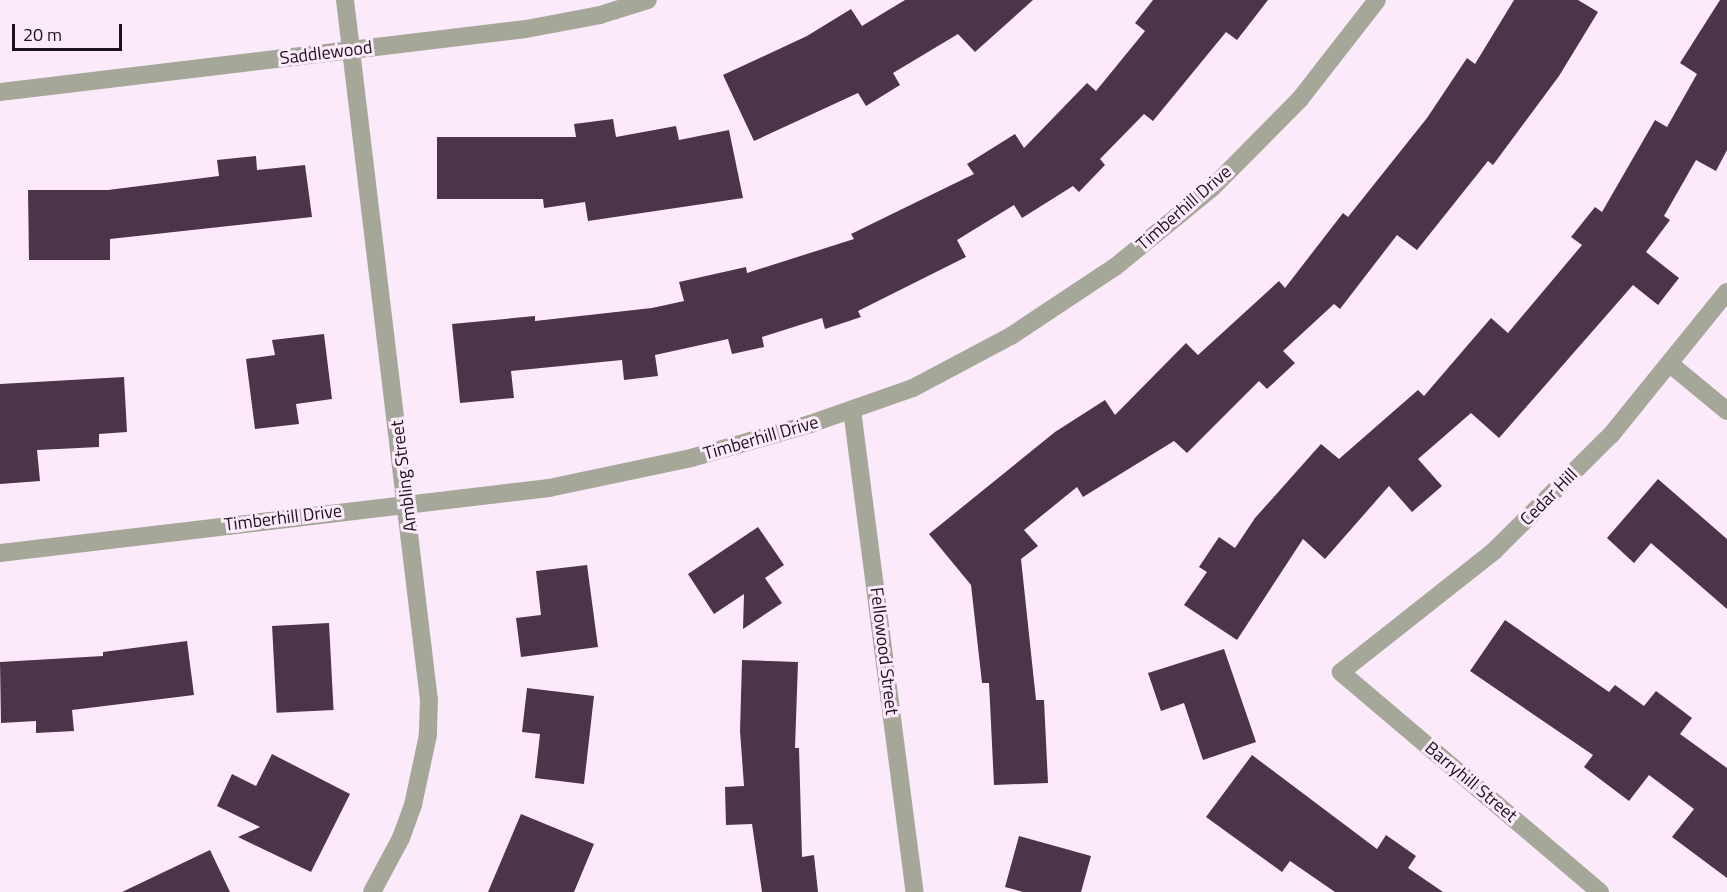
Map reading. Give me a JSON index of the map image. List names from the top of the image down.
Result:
{
  "streets": {
    "street": [
      "Saddlewood",
      "Timberhill Drive",
      "Ambling Street",
      "Cedar Hill",
      "Fellowood Street",
      "Barryhill Street"
    ]
  },
  "crossings": [
    ["Saddlewood", "Ambling Street"],
    ["Timberhill Drive", "Ambling Street"],
    ["Timberhill Drive", "Fellowood Street"],
    ["Cedar Hill", "Barryhill Street"]
  ],
  "scale_bar": "20 m"
}
